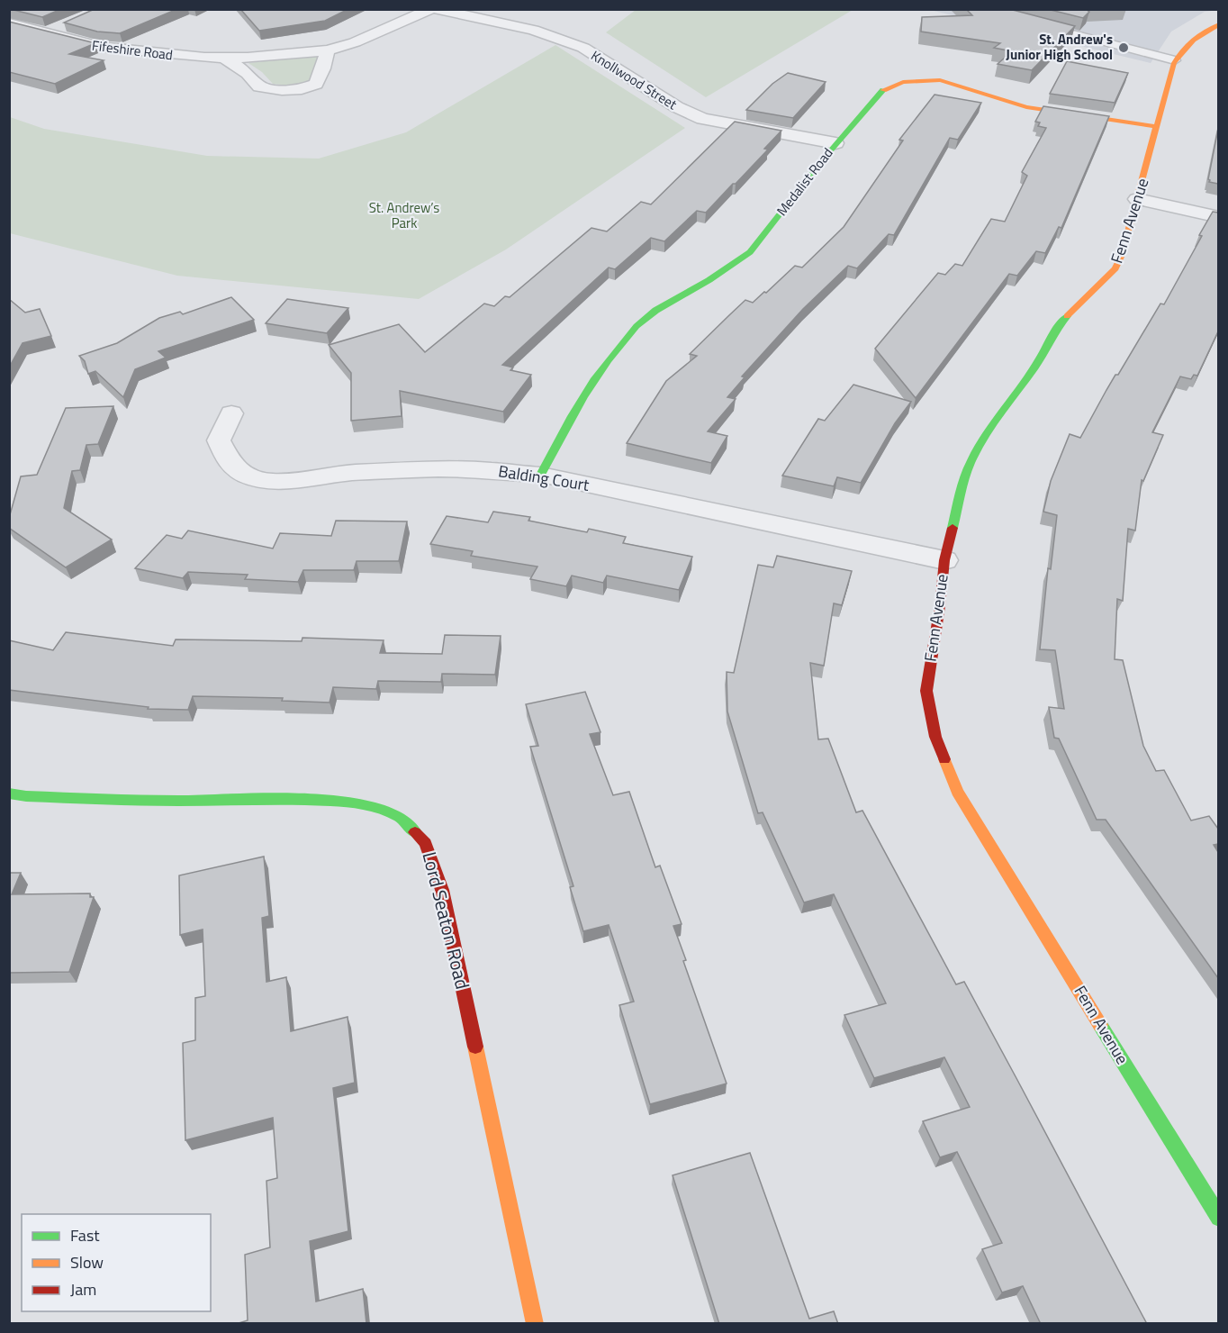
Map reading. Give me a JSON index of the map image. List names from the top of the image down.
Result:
{
  "streets": {
    "street": [
      "Fifeshire Road",
      "Knollwood Street",
      "Medalist Road",
      "Fenn Avenue",
      "Balding Court",
      "Lord Seaton Road"
    ]
  },
  "crossings": [
    ["Fifeshire Road", "Knollwood Street"],
    ["Knollwood Street", "Medalist Road"],
    ["Medalist Road", "Fenn Avenue"],
    ["Medalist Road", "Balding Court"],
    ["Fenn Avenue", "Balding Court"]
  ],
  "parks": ["St. Andrew’s Park"],
  "places": ["St. Andrew's Junior High School"],
  "legend": ["Fast", "Slow", "Jam"]
}
